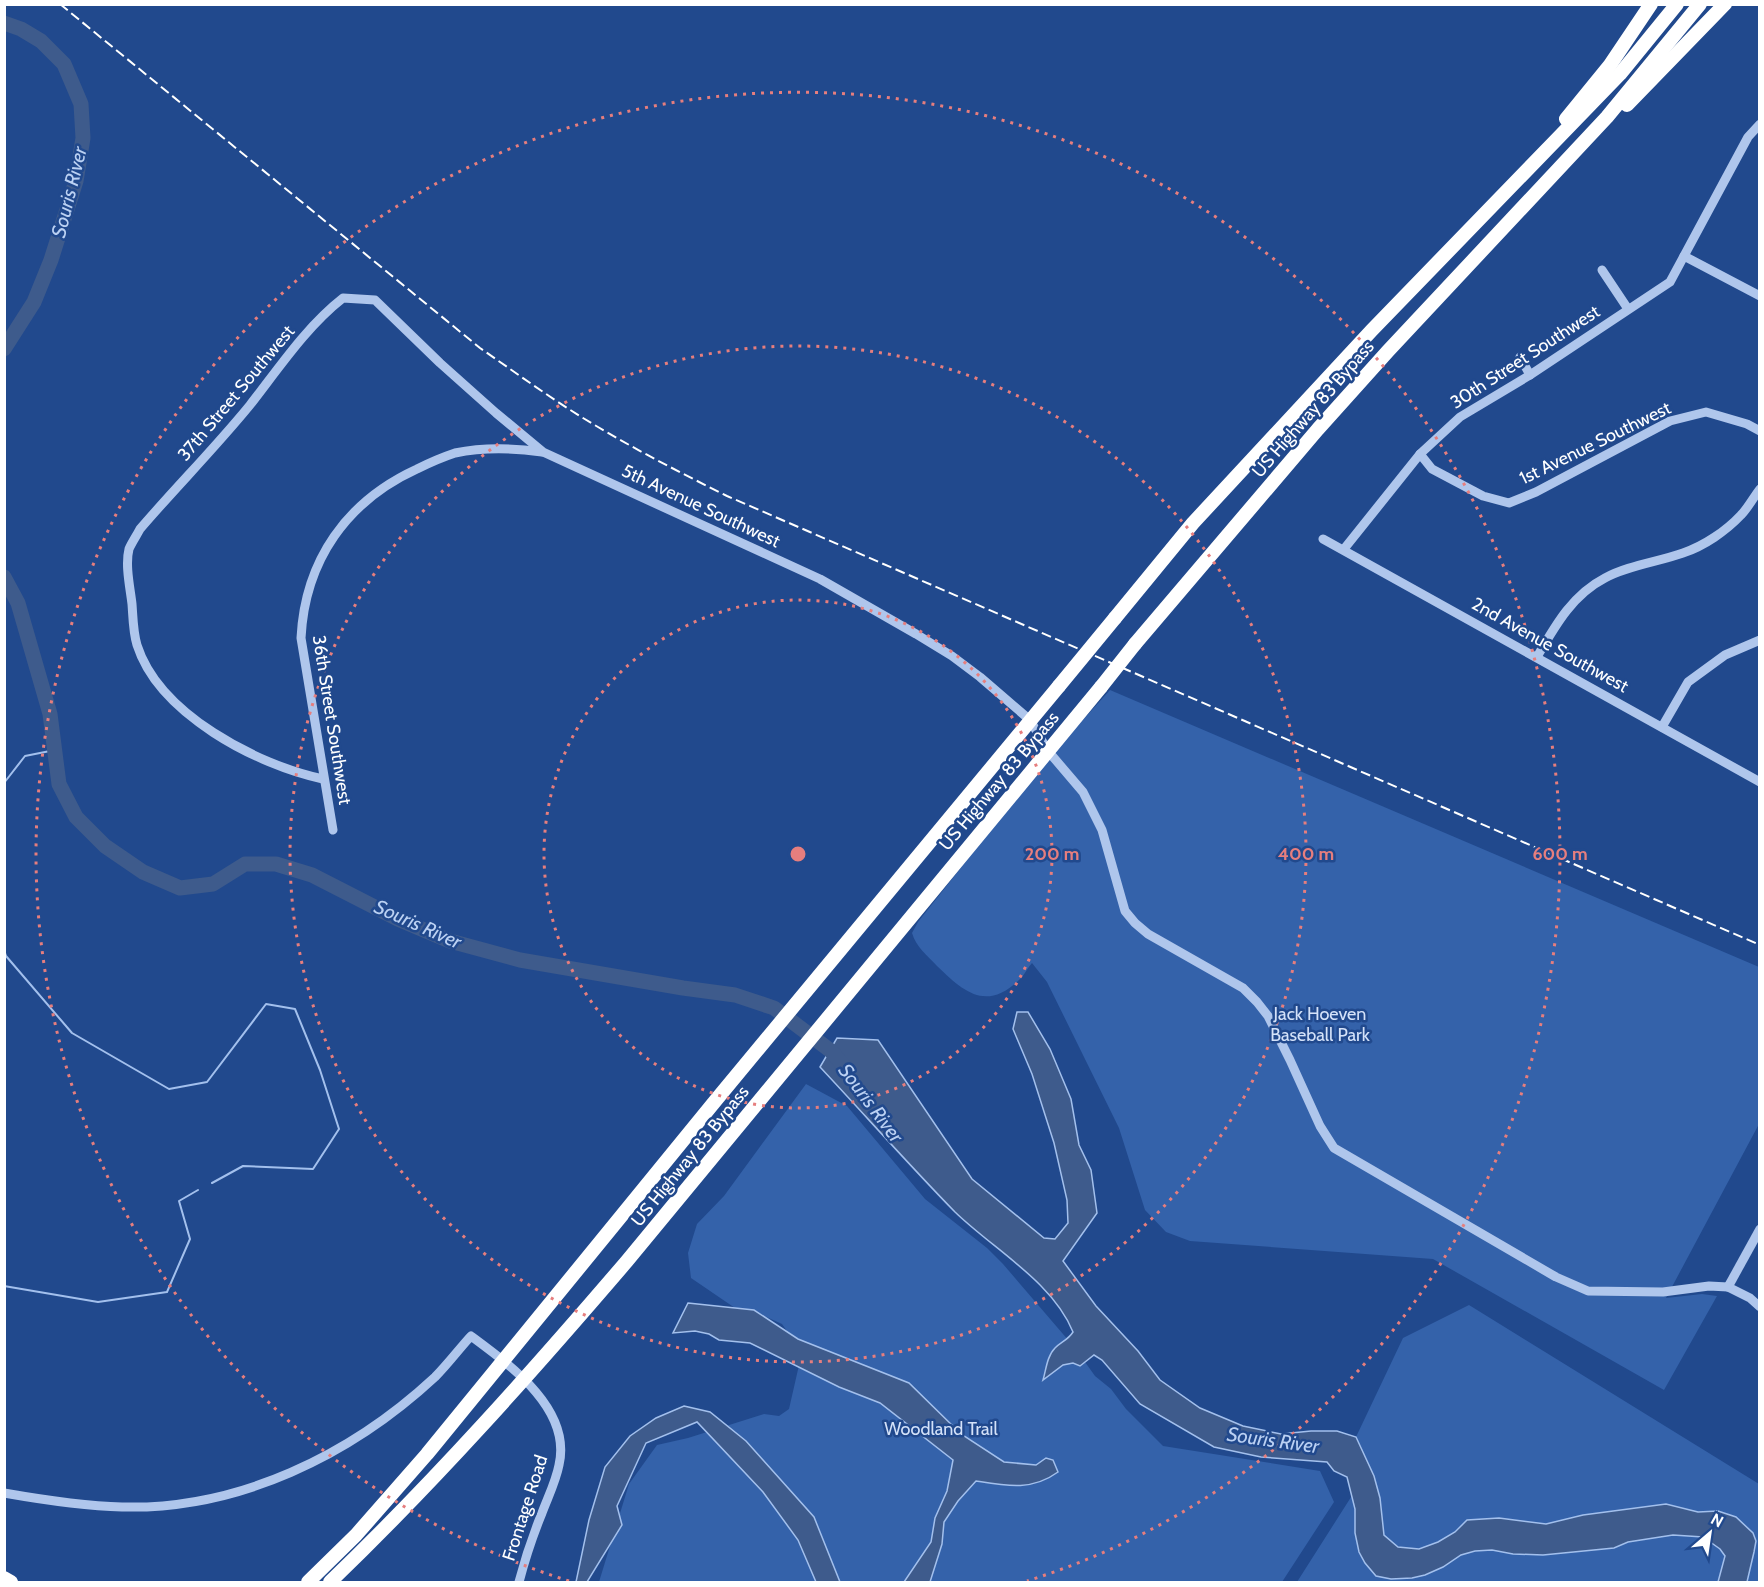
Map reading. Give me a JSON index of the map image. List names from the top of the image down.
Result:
{
  "streets": {
    "highway": ["US Highway 83 Bypass"],
    "street": [
      "30th Street Southwest",
      "37th Street Southwest",
      "1st Avenue Southwest",
      "5th Avenue Southwest",
      "2nd Avenue Southwest",
      "36th Street Southwest",
      "Frontage Road"
    ]
  },
  "crossings": [
    ["30th Street Southwest", "1st Avenue Southwest"],
    ["30th Street Southwest", "2nd Avenue Southwest"],
    ["37th Street Southwest", "5th Avenue Southwest"],
    ["37th Street Southwest", "36th Street Southwest"],
    ["US Highway 83 Bypass", "5th Avenue Southwest"],
    ["US Highway 83 Bypass", "Frontage Road"],
    ["5th Avenue Southwest", "36th Street Southwest"]
  ],
  "water": ["Souris River"],
  "parks": ["Jack Hoeven Baseball Park", "Woodland Trail"],
  "north": "top right",
  "rings": ["200 m", "400 m", "600 m"]
}
